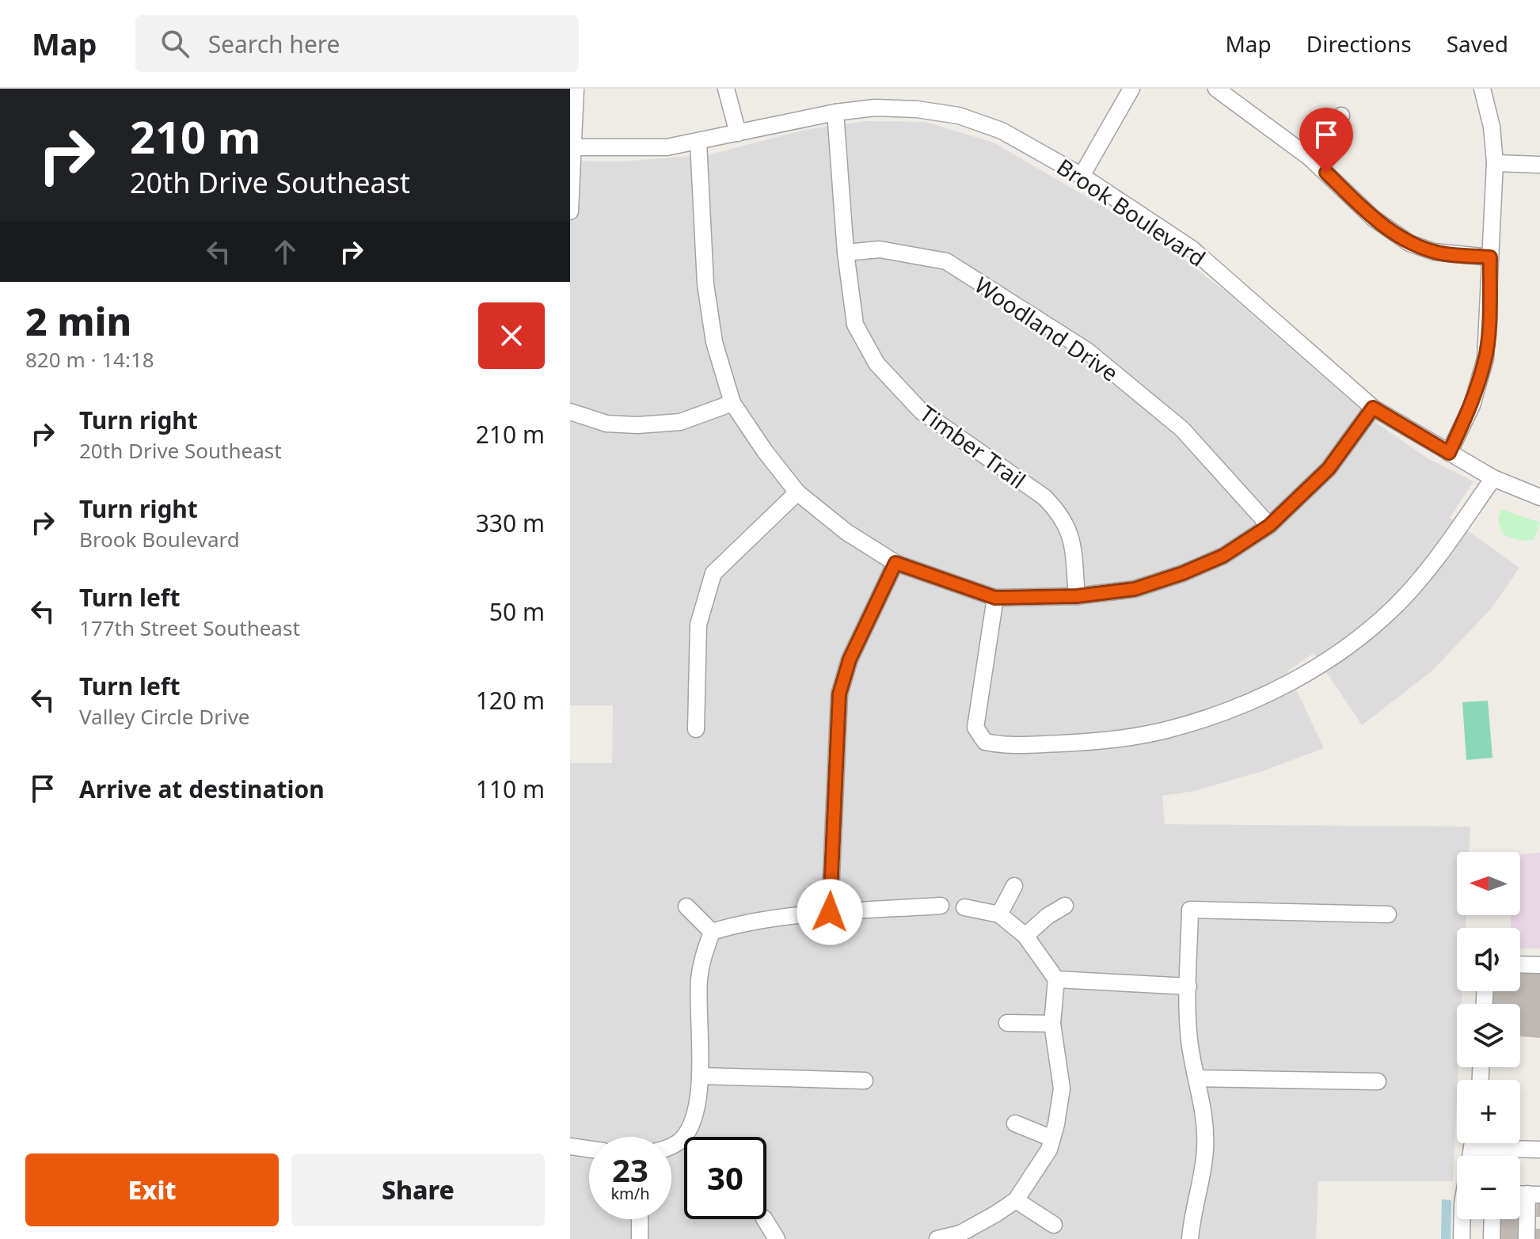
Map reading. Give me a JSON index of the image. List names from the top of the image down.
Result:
{
  "streets": {
    "street": ["Brook Boulevard", "Woodland Drive", "Timber Trail"]
  },
  "crossings": [
    ["Brook Boulevard", "Timber Trail"],
    ["Woodland Drive", "Timber Trail"]
  ],
  "north": "left",
  "page": {
    "header": "Map",
    "search": "Search here",
    "nav": ["Map", "Directions", "Saved"],
    "turn": ["210 m", "20th Drive Southeast"],
    "heading": ["2 min", "820 m · 14:18"],
    "list": [
      {
        "name": "Turn right",
        "note": "20th Drive Southeast",
        "value": "210 m"
      },
      {
        "name": "Turn right",
        "note": "Brook Boulevard",
        "value": "330 m"
      },
      {
        "name": "Turn left",
        "note": "177th Street Southeast",
        "value": "50 m"
      },
      {
        "name": "Turn left",
        "note": "Valley Circle Drive",
        "value": "120 m"
      },
      {
        "name": "Arrive at destination",
        "value": "110 m"
      }
    ],
    "map_buttons": ["+", "−"],
    "speed": "23 km/h",
    "limit": "30",
    "buttons": ["Exit", "Share"]
  }
}
